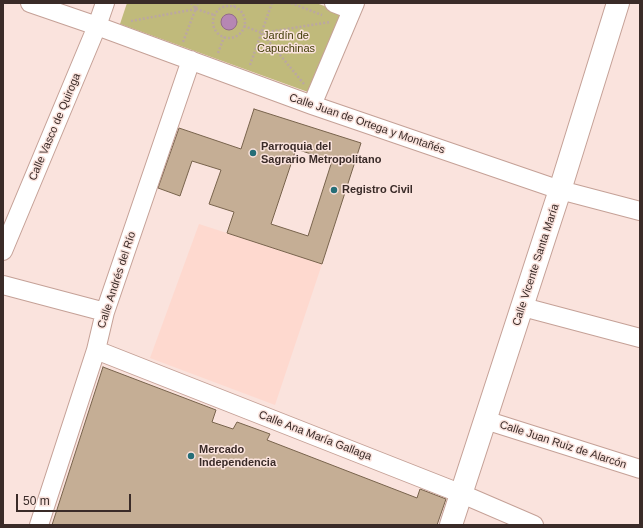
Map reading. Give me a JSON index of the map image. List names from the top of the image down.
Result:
{
  "streets": {
    "street": [
      "Calle Juan de Ortega y Montañés",
      "Calle Vasco de Quiroga",
      "Calle Vicente Santa María",
      "Calle Andrés del Río",
      "Calle Ana María Gallaga",
      "Calle Juan Ruiz de Alarcón"
    ]
  },
  "crossings": [
    ["Calle Juan de Ortega y Montañés", "Calle Vasco de Quiroga"],
    ["Calle Juan de Ortega y Montañés", "Calle Vicente Santa María"],
    ["Calle Juan de Ortega y Montañés", "Calle Andrés del Río"],
    ["Calle Vicente Santa María", "Calle Ana María Gallaga"],
    ["Calle Vicente Santa María", "Calle Juan Ruiz de Alarcón"],
    ["Calle Andrés del Río", "Calle Ana María Gallaga"]
  ],
  "parks": ["Jardín de Capuchinas"],
  "places": ["Parroquia del Sagrario Metropolitano", "Registro Civil", "Mercado Independencia"],
  "scale_bar": "50 m"
}
